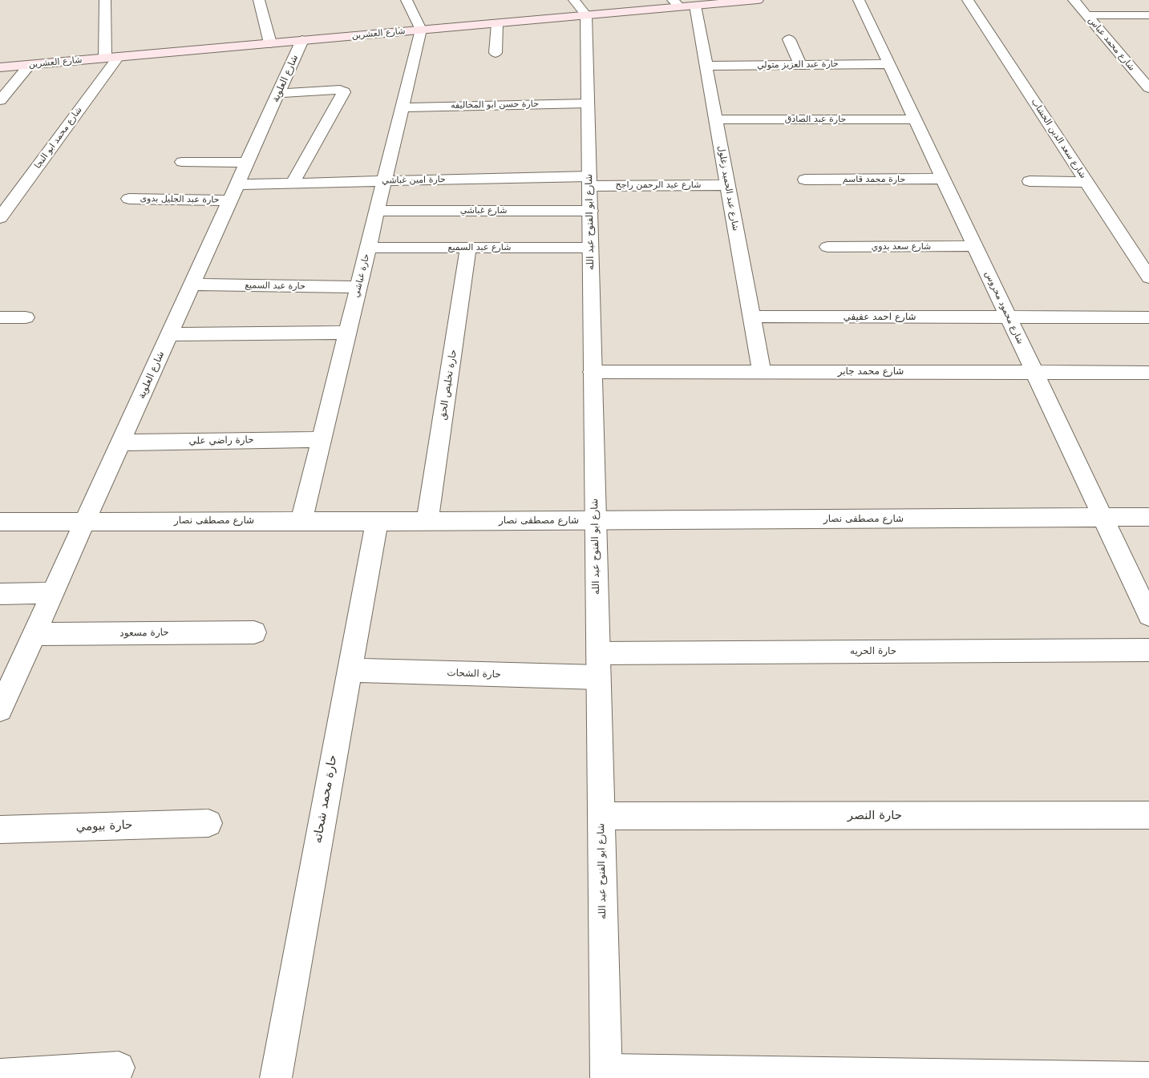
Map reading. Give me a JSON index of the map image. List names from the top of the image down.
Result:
{
  "streets": {
    "main road": ["شارع العشرين"],
    "street": [
      "شارع محمد عباس",
      "حارة عبد العزيز متولي",
      "شارع العلوية",
      "حارة حسن ابو المخاليفه",
      "حارة عبد الصادق",
      "شارع محمد ابو النجا",
      "شارع سعد الدين الخشاب",
      "حارة محمد قاسم",
      "حارة امين غباشي",
      "شارع عبد الرحمن راجح",
      "شارع عبد الحميد زغلول",
      "حارة عبد الجليل بدوى",
      "شارع غباشي",
      "شارع ابو الفتوح عبد الله",
      "شارع سعد بدوي",
      "شارع عبد السميع",
      "حارة غباشي",
      "حارة عبد السميع",
      "شارع محمود محروس",
      "شارع احمد عفيفي",
      "شارع محمد جابر",
      "حارة تخليص الحق",
      "حارة راضي علي",
      "شارع مصطفى نصار",
      "حارة مسعود",
      "حارة الحريه",
      "حارة الشحات",
      "حارة محمد شحاته",
      "حارة النصر",
      "حارة بيومي"
    ]
  },
  "crossings": [
    ["شارع العشرين", "شارع العلوية"],
    ["شارع العشرين", "شارع محمد ابو النجا"],
    ["شارع العشرين", "شارع عبد الحميد زغلول"],
    ["شارع العشرين", "شارع ابو الفتوح عبد الله"],
    ["شارع العشرين", "حارة غباشي"],
    ["حارة عبد العزيز متولي", "شارع عبد الحميد زغلول"],
    ["حارة عبد العزيز متولي", "شارع محمود محروس"],
    ["شارع العلوية", "حارة امين غباشي"],
    ["شارع العلوية", "حارة عبد الجليل بدوى"],
    ["شارع العلوية", "حارة عبد السميع"],
    ["شارع العلوية", "حارة راضي علي"],
    ["شارع العلوية", "شارع مصطفى نصار"],
    ["شارع العلوية", "حارة مسعود"],
    ["حارة حسن ابو المخاليفه", "شارع ابو الفتوح عبد الله"],
    ["حارة حسن ابو المخاليفه", "حارة غباشي"],
    ["حارة عبد الصادق", "شارع عبد الحميد زغلول"],
    ["حارة عبد الصادق", "شارع محمود محروس"],
    ["حارة محمد قاسم", "شارع محمود محروس"],
    ["حارة امين غباشي", "شارع عبد الرحمن راجح"],
    ["حارة امين غباشي", "حارة عبد الجليل بدوى"],
    ["حارة امين غباشي", "شارع ابو الفتوح عبد الله"],
    ["حارة امين غباشي", "حارة غباشي"],
    ["شارع عبد الرحمن راجح", "شارع عبد الحميد زغلول"],
    ["شارع عبد الرحمن راجح", "شارع ابو الفتوح عبد الله"],
    ["شارع عبد الحميد زغلول", "شارع احمد عفيفي"],
    ["شارع عبد الحميد زغلول", "شارع محمد جابر"],
    ["شارع غباشي", "شارع ابو الفتوح عبد الله"],
    ["شارع غباشي", "حارة غباشي"],
    ["شارع ابو الفتوح عبد الله", "شارع عبد السميع"],
    ["شارع ابو الفتوح عبد الله", "شارع محمد جابر"],
    ["شارع ابو الفتوح عبد الله", "شارع مصطفى نصار"],
    ["شارع ابو الفتوح عبد الله", "حارة الحريه"],
    ["شارع ابو الفتوح عبد الله", "حارة الشحات"],
    ["شارع ابو الفتوح عبد الله", "حارة النصر"],
    ["شارع سعد بدوي", "شارع محمود محروس"],
    ["شارع عبد السميع", "حارة غباشي"],
    ["شارع عبد السميع", "حارة تخليص الحق"],
    ["حارة غباشي", "حارة عبد السميع"],
    ["حارة غباشي", "حارة راضي علي"],
    ["حارة غباشي", "شارع مصطفى نصار"],
    ["شارع محمود محروس", "شارع احمد عفيفي"],
    ["شارع محمود محروس", "شارع محمد جابر"],
    ["شارع محمود محروس", "شارع مصطفى نصار"],
    ["حارة تخليص الحق", "شارع مصطفى نصار"],
    ["شارع مصطفى نصار", "حارة محمد شحاته"],
    ["حارة الحريه", "حارة الشحات"],
    ["حارة الشحات", "حارة محمد شحاته"]
  ]
}
